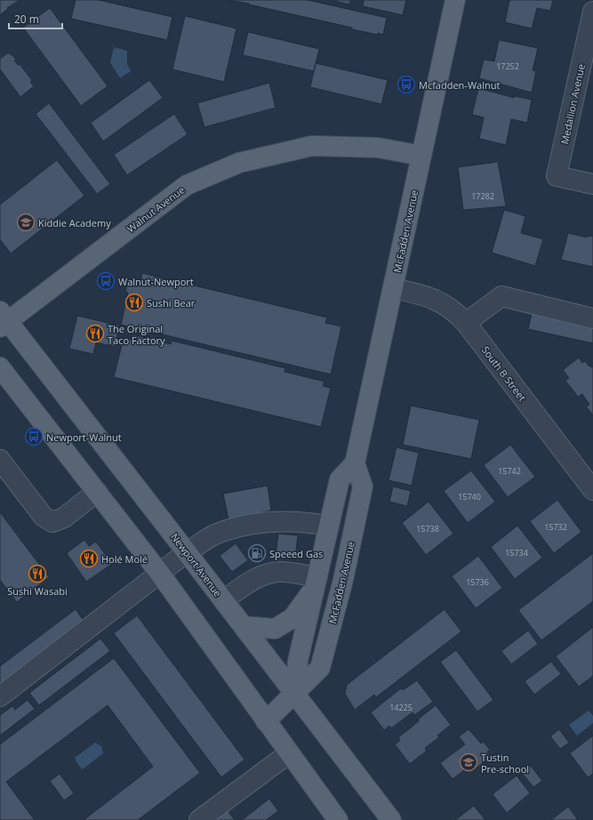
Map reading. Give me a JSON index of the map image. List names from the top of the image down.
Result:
{
  "streets": {
    "main road": ["Walnut Avenue", "McFadden Avenue", "Newport Avenue"],
    "street": ["Medallion Avenue", "South B Street"]
  },
  "crossings": [
    ["Walnut Avenue", "McFadden Avenue"],
    ["Walnut Avenue", "Newport Avenue"],
    ["McFadden Avenue", "South B Street"],
    ["McFadden Avenue", "Newport Avenue"]
  ],
  "places": {
    "bus stop": ["Mcfadden-Walnut", "Walnut-Newport", "Newport-Walnut"],
    "school or university": ["Kiddie Academy", "Tustin Pre-school"],
    "restaurant": [
      "Sushi Bear",
      "The Original Taco Factory",
      "Holé Molé",
      "Sushi Wasabi"
    ],
    "fuel station": ["Speeed Gas"]
  },
  "house_numbers": [
    "17252",
    "17282",
    "15742",
    "15740",
    "15732",
    "15738",
    "15734",
    "15736",
    "14225"
  ],
  "scale_bar": "20 m"
}
